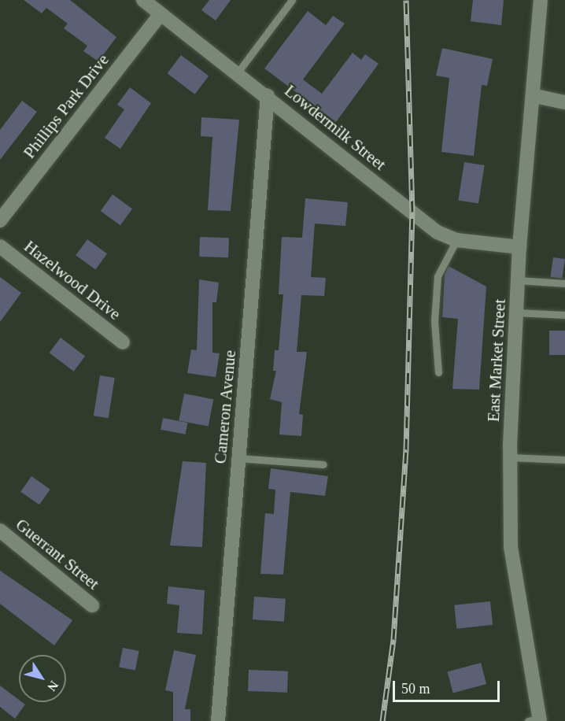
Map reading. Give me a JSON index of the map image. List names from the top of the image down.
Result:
{
  "streets": {
    "street": [
      "Phillips Park Drive",
      "Lowdermilk Street",
      "Hazelwood Drive",
      "East Market Street",
      "Cameron Avenue",
      "Guerrant Street"
    ]
  },
  "crossings": [
    ["Phillips Park Drive", "Lowdermilk Street"],
    ["Lowdermilk Street", "East Market Street"],
    ["Lowdermilk Street", "Cameron Avenue"]
  ],
  "scale_bar": "50 m",
  "north": "bottom right"
}
